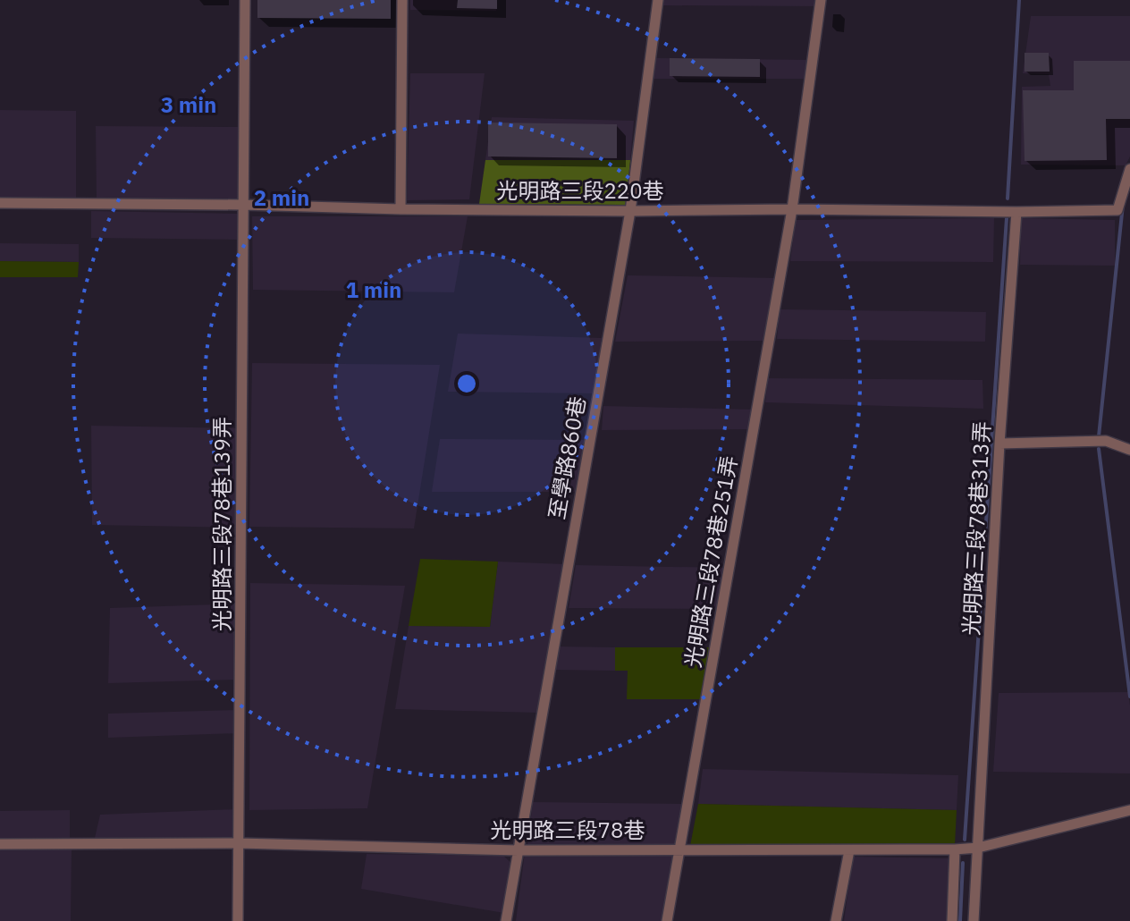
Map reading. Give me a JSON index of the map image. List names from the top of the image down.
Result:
{
  "streets": {
    "street": [
      "光明路三段220巷",
      "至學路860巷",
      "光明路三段78巷139弄",
      "光明路三段78巷313弄",
      "光明路三段78巷251弄",
      "光明路三段78巷"
    ]
  },
  "crossings": [
    ["光明路三段220巷", "至學路860巷"],
    ["光明路三段220巷", "光明路三段78巷139弄"],
    ["光明路三段220巷", "光明路三段78巷313弄"],
    ["光明路三段220巷", "光明路三段78巷251弄"],
    ["至學路860巷", "光明路三段78巷"],
    ["光明路三段78巷139弄", "光明路三段78巷"],
    ["光明路三段78巷313弄", "光明路三段78巷"],
    ["光明路三段78巷251弄", "光明路三段78巷"]
  ],
  "rings": ["3 min", "2 min", "1 min"]
}
